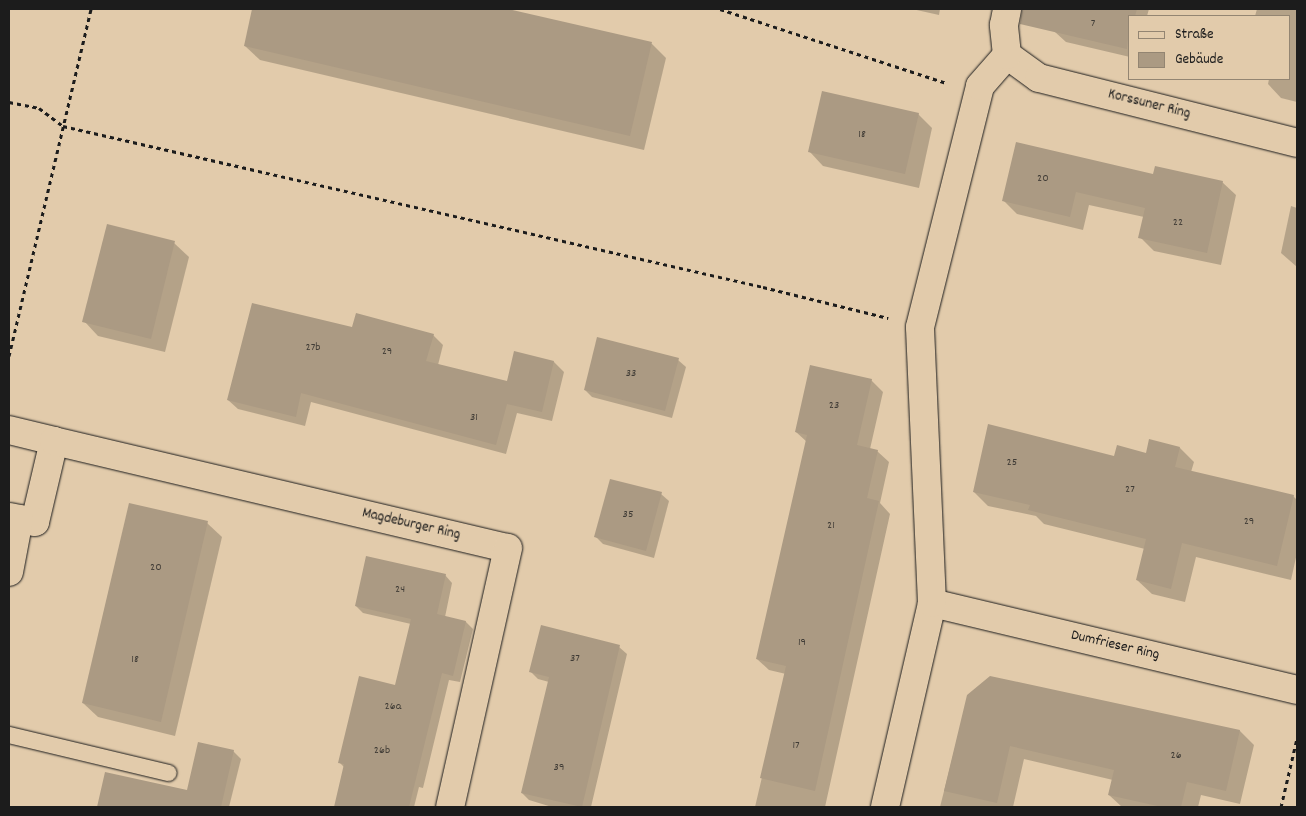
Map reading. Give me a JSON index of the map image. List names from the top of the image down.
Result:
{
  "streets": {
    "street": ["Korssuner Ring", "Magdeburger Ring", "Dumfrieser Ring"]
  },
  "house_numbers": [
    "7",
    "18",
    "20",
    "22",
    "27b",
    "29",
    "33",
    "23",
    "31",
    "25",
    "27",
    "35",
    "29",
    "21",
    "20",
    "24",
    "19",
    "37",
    "18",
    "26a",
    "17",
    "26b",
    "26",
    "39"
  ],
  "legend": ["Straße", "Gebäude"]
}
